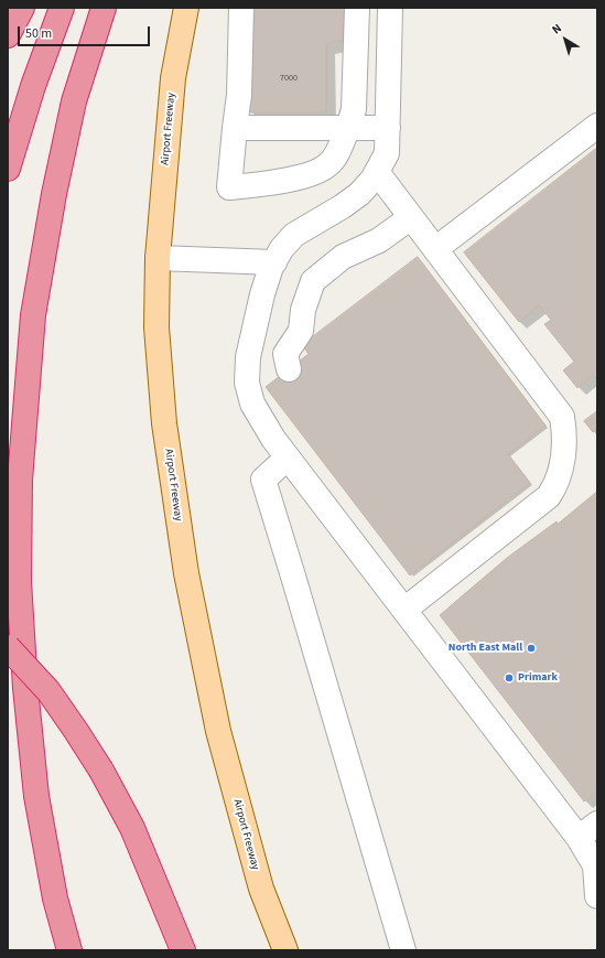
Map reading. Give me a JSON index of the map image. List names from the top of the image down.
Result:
{
  "streets": {
    "main road": ["Airport Freeway"]
  },
  "places": ["North East Mall", "Primark"],
  "house_numbers": ["7000"],
  "scale_bar": "50 m",
  "north": "top left"
}
